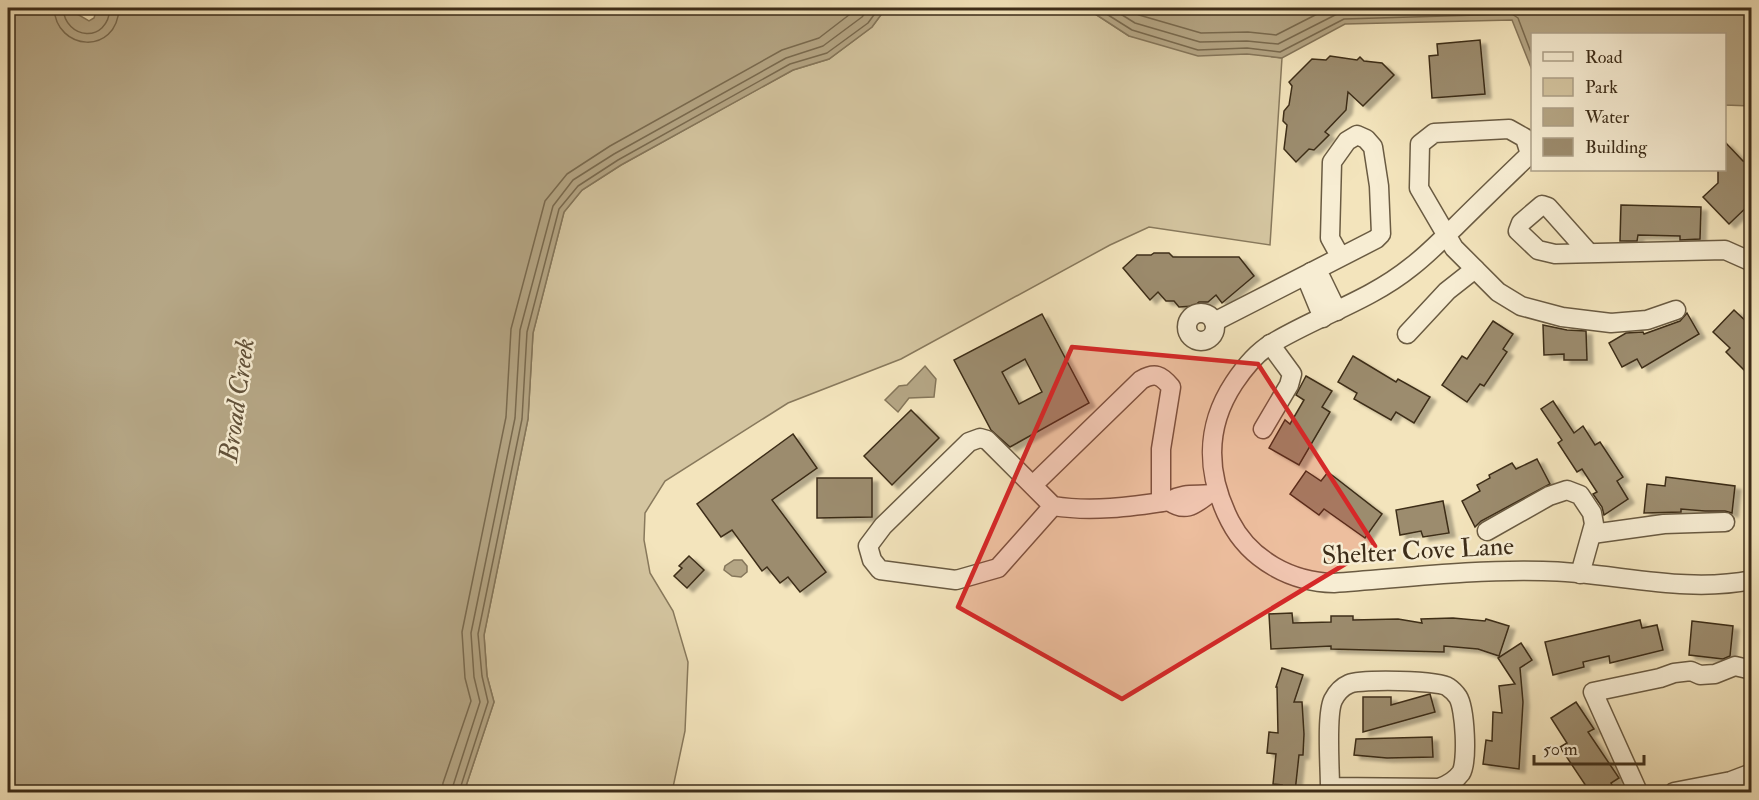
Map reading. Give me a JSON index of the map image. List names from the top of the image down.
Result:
{
  "streets": {
    "street": ["Shelter Cove Lane"]
  },
  "water": ["Broad Creek"],
  "legend": [
    "Road",
    "Park",
    "Water",
    "Building"
  ],
  "scale_bar": "50 m"
}
